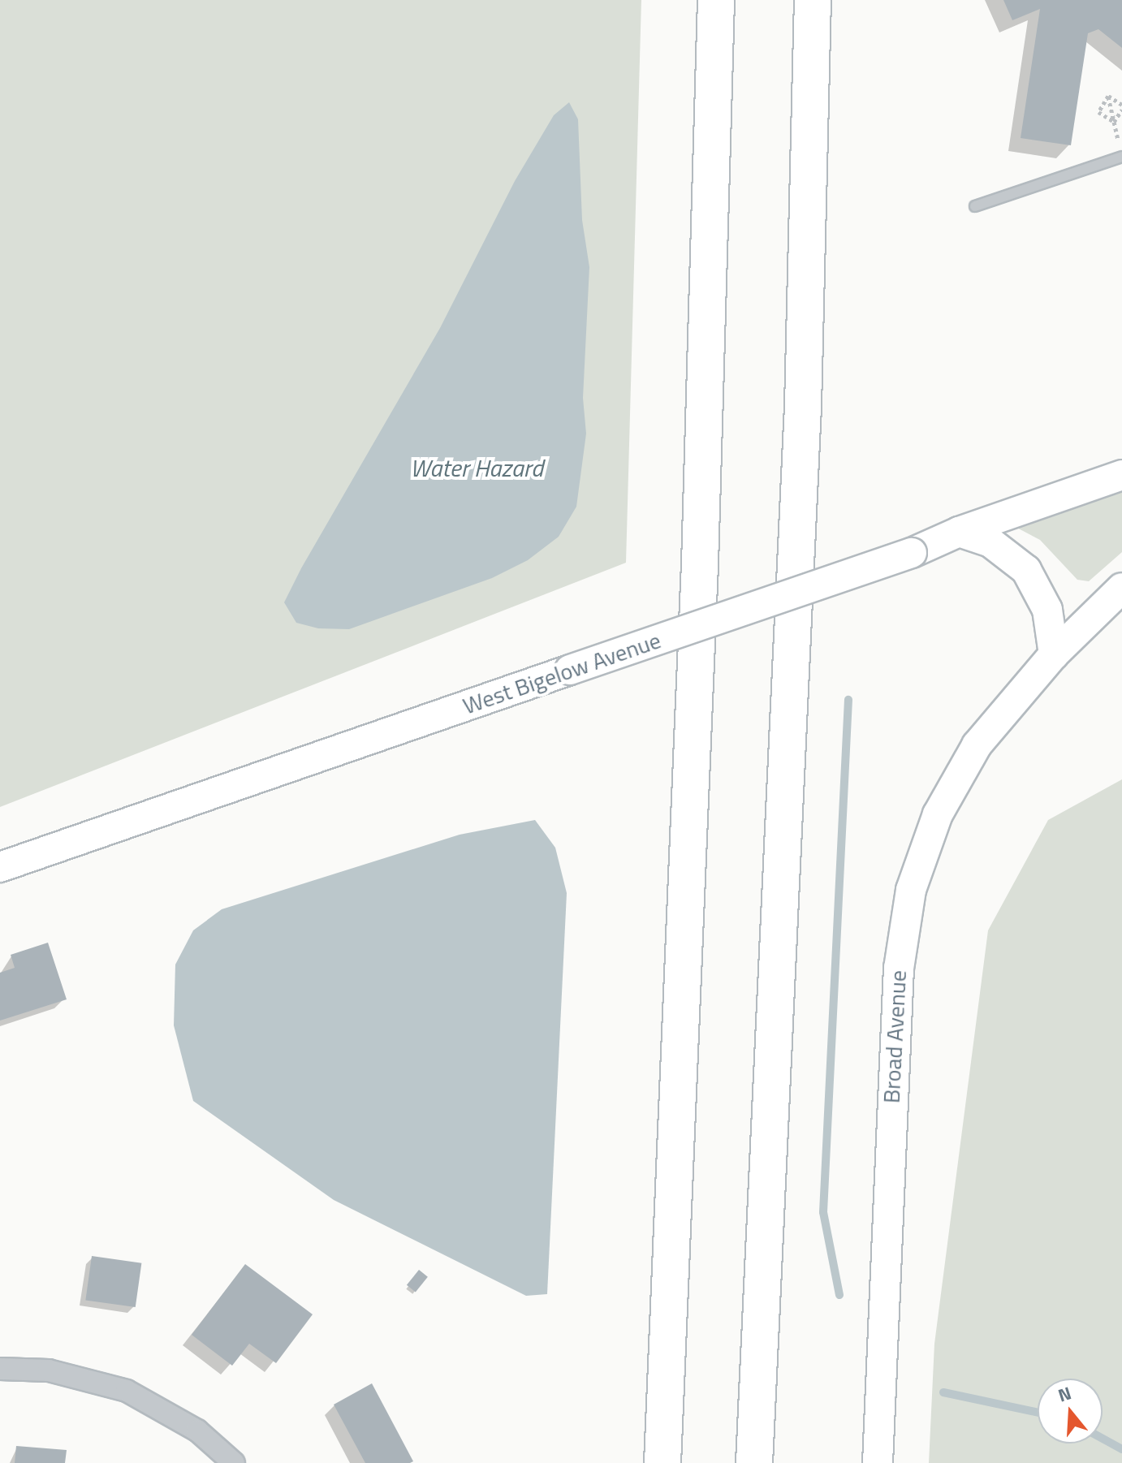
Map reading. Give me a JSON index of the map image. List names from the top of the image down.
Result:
{
  "streets": {
    "main road": ["West Bigelow Avenue", "Broad Avenue"]
  },
  "water": ["Water Hazard"],
  "north": "top"
}
